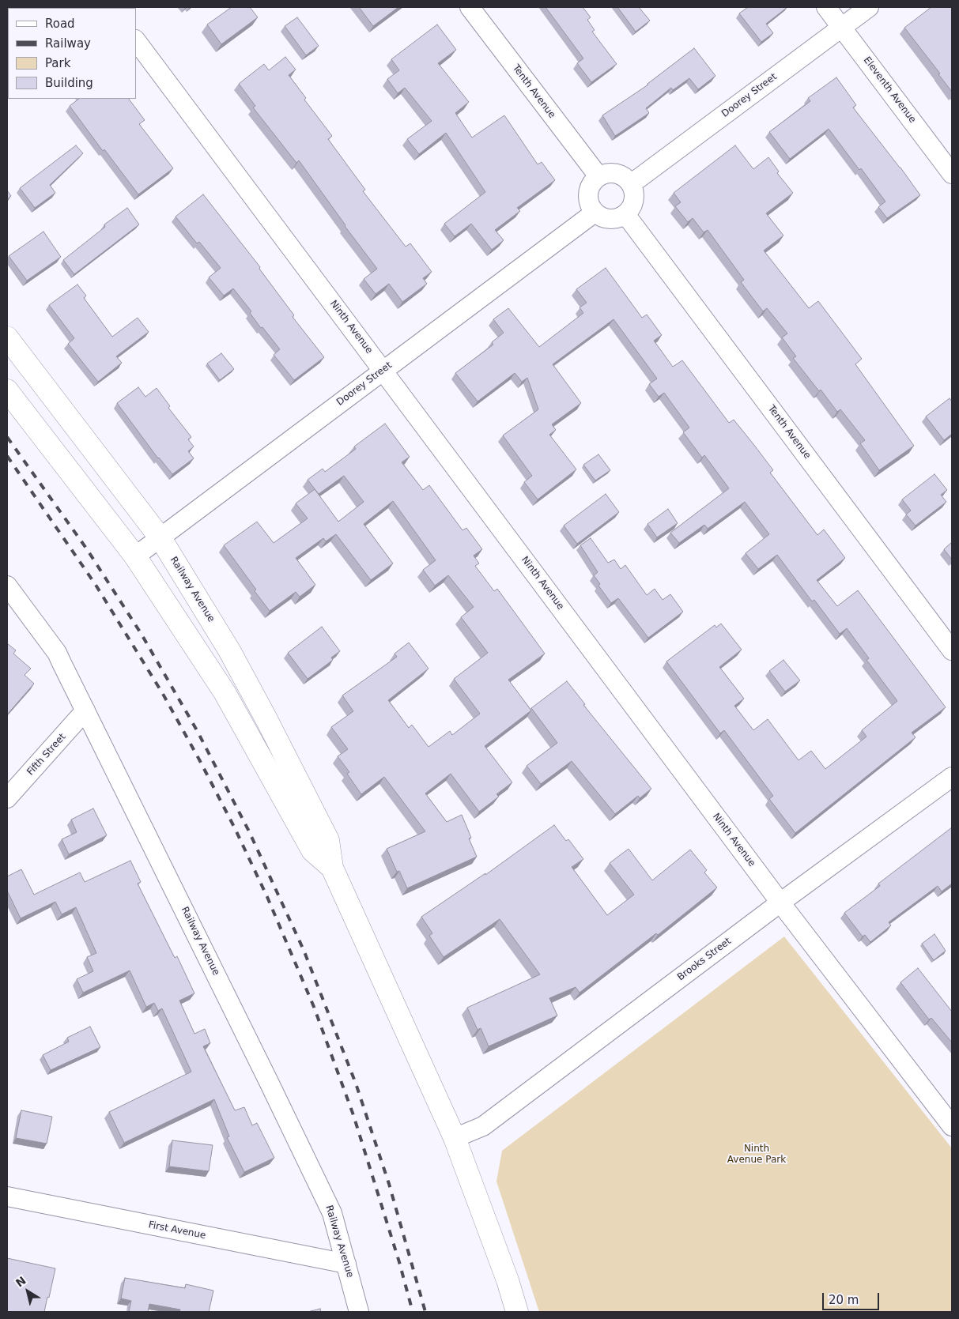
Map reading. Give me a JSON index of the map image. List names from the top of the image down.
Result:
{
  "streets": {
    "main road": ["Railway Avenue"],
    "street": [
      "Eleventh Avenue",
      "Tenth Avenue",
      "Doorey Street",
      "Ninth Avenue",
      "Fifth Street",
      "Brooks Street",
      "First Avenue"
    ]
  },
  "crossings": [
    ["Eleventh Avenue", "Doorey Street"],
    ["Tenth Avenue", "Doorey Street"],
    ["Doorey Street", "Ninth Avenue"],
    ["Doorey Street", "Railway Avenue"],
    ["Ninth Avenue", "Brooks Street"],
    ["Railway Avenue", "Fifth Street"],
    ["Railway Avenue", "Brooks Street"],
    ["Railway Avenue", "First Avenue"]
  ],
  "parks": ["Ninth Avenue Park"],
  "legend": [
    "Road",
    "Railway",
    "Park",
    "Building"
  ],
  "scale_bar": "20 m",
  "north": "top left"
}
